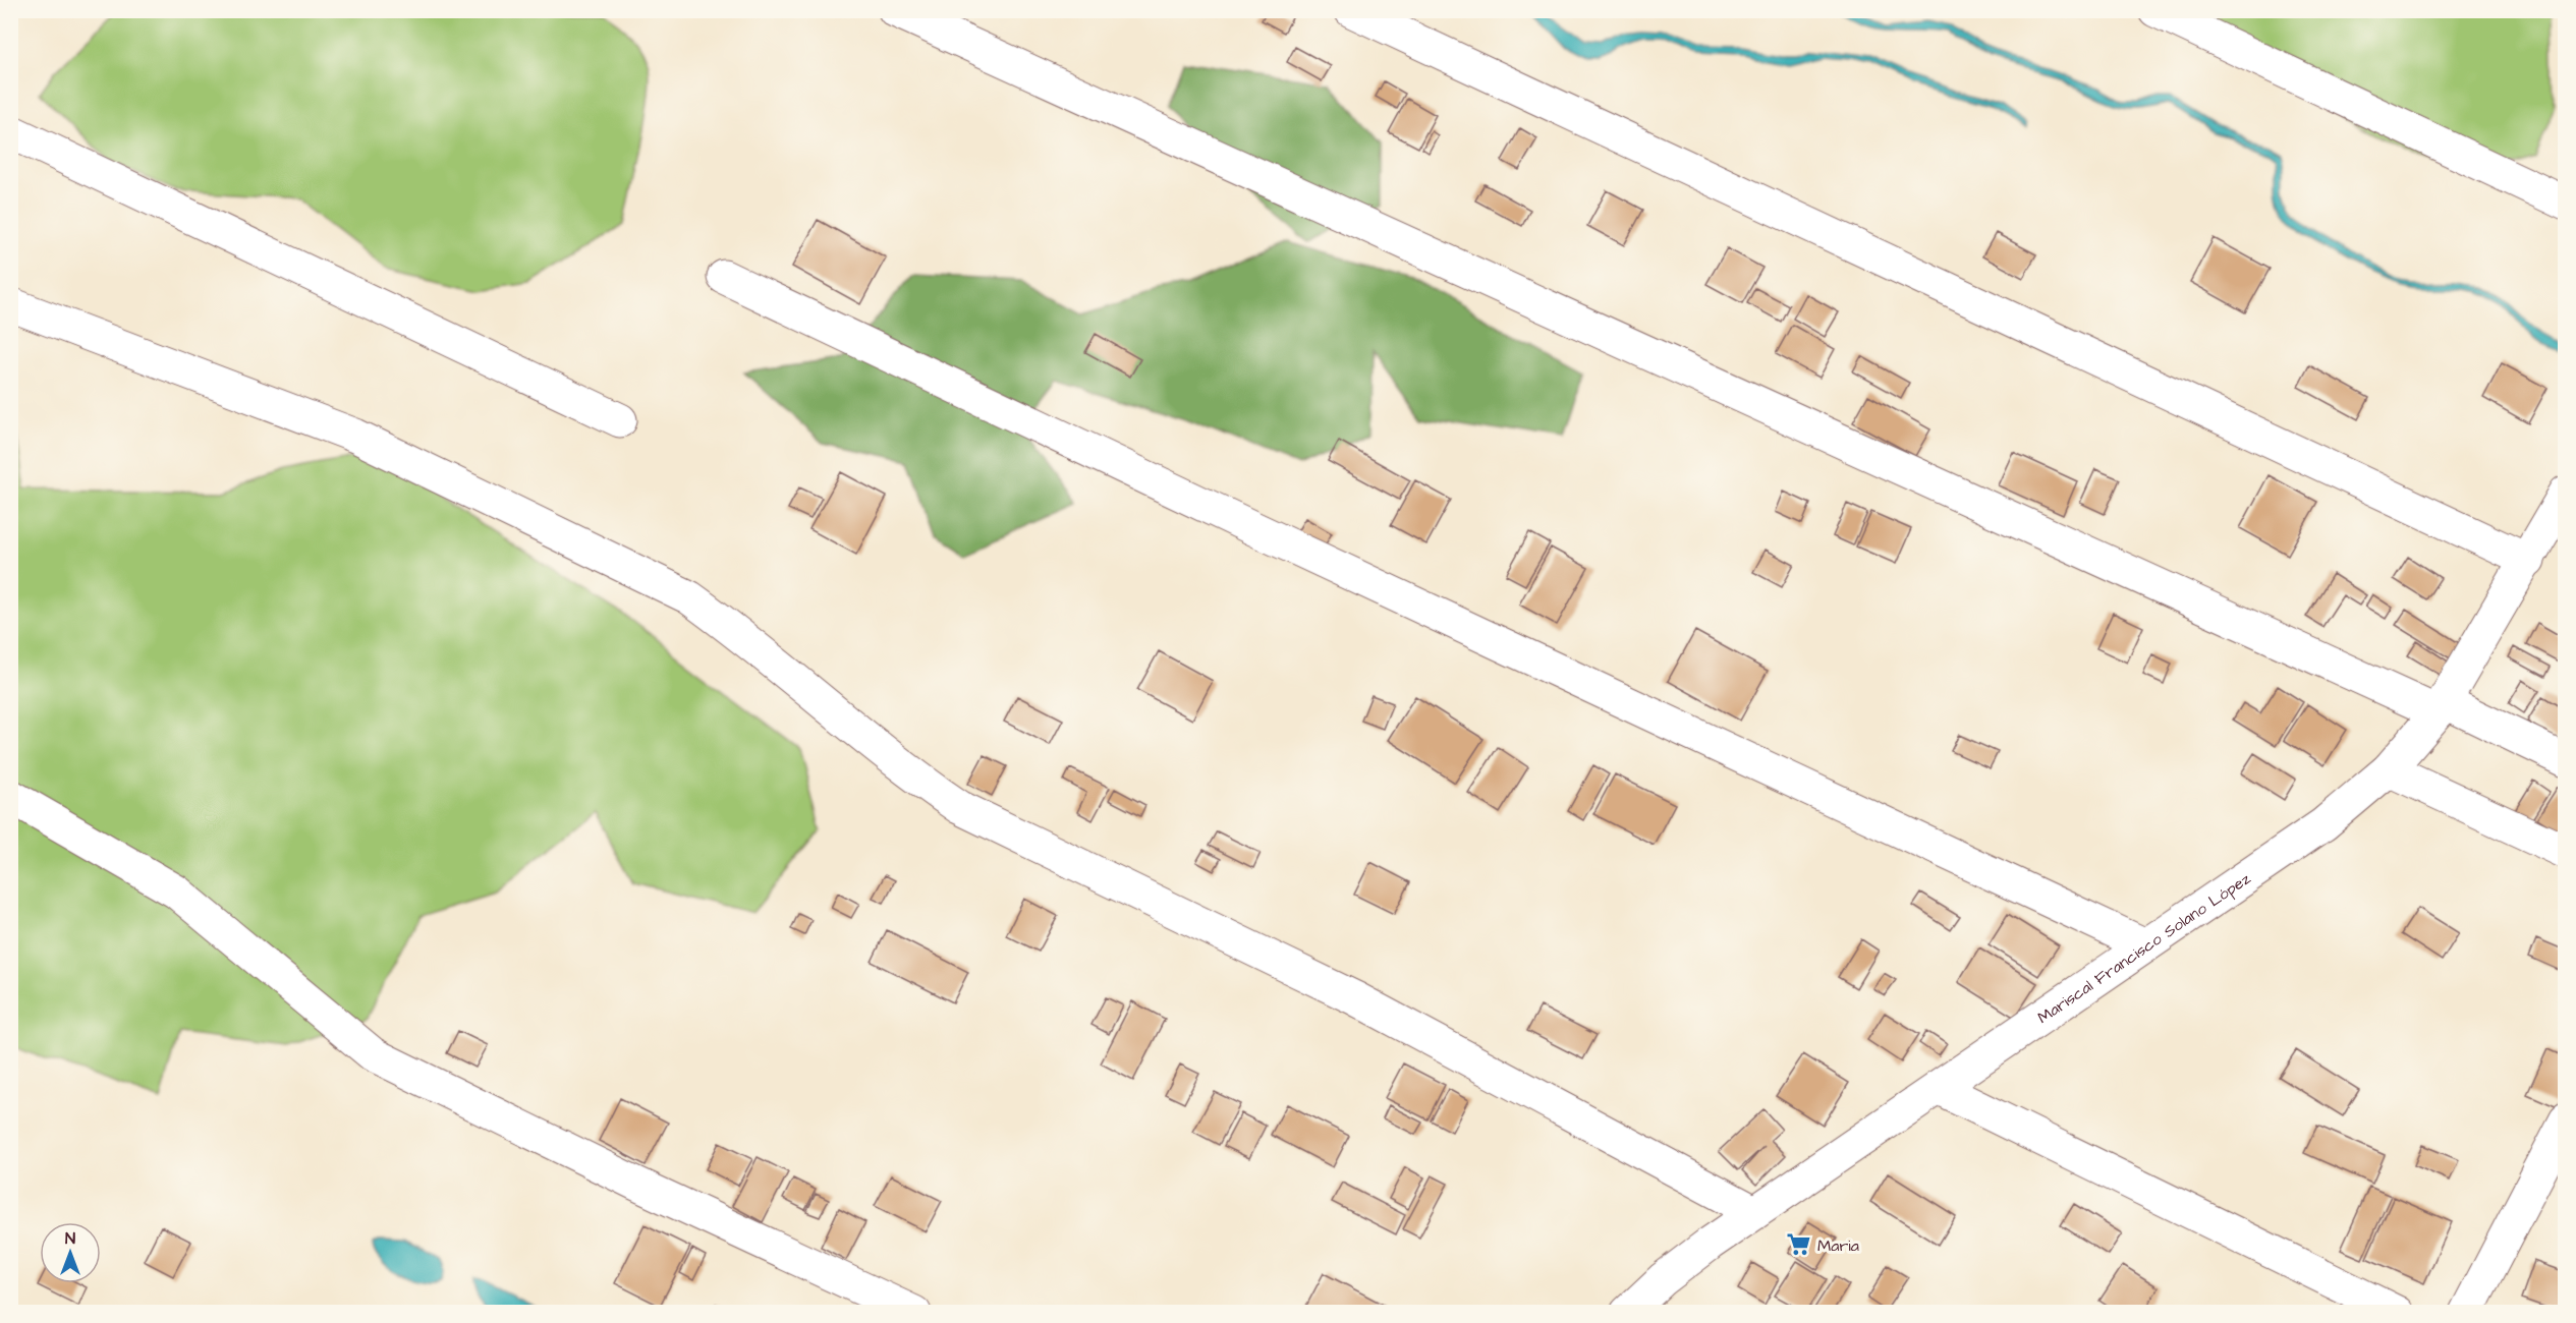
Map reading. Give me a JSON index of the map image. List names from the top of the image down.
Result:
{
  "streets": {
    "street": ["Mariscal Francisco Solano López"]
  },
  "places": {
    "supermarket": ["Maria"]
  },
  "north": "top"
}
